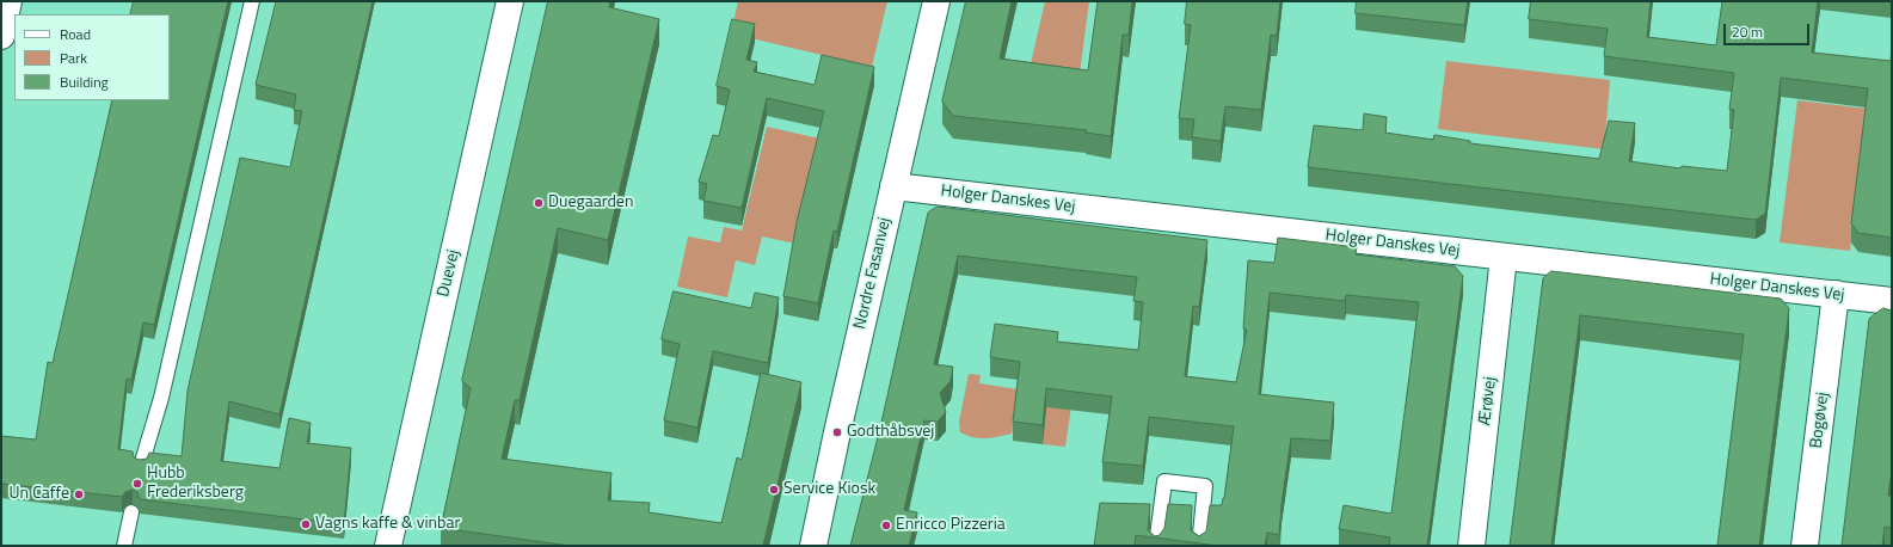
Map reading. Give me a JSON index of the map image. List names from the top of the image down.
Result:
{
  "streets": {
    "street": [
      "Holger Danskes Vej",
      "Duevej",
      "Nordre Fasanvej",
      "Ærøvej",
      "Bogøvej"
    ]
  },
  "crossings": [
    ["Holger Danskes Vej", "Nordre Fasanvej"],
    ["Holger Danskes Vej", "Ærøvej"],
    ["Holger Danskes Vej", "Bogøvej"]
  ],
  "places": [
    "Duegaarden",
    "Godthåbsvej",
    "Hubb Frederiksberg",
    "Service Kiosk",
    "Un Caffe",
    "Vagns kaffe & vinbar",
    "Enricco Pizzeria"
  ],
  "legend": ["Road", "Park", "Building"],
  "scale_bar": "20 m"
}
